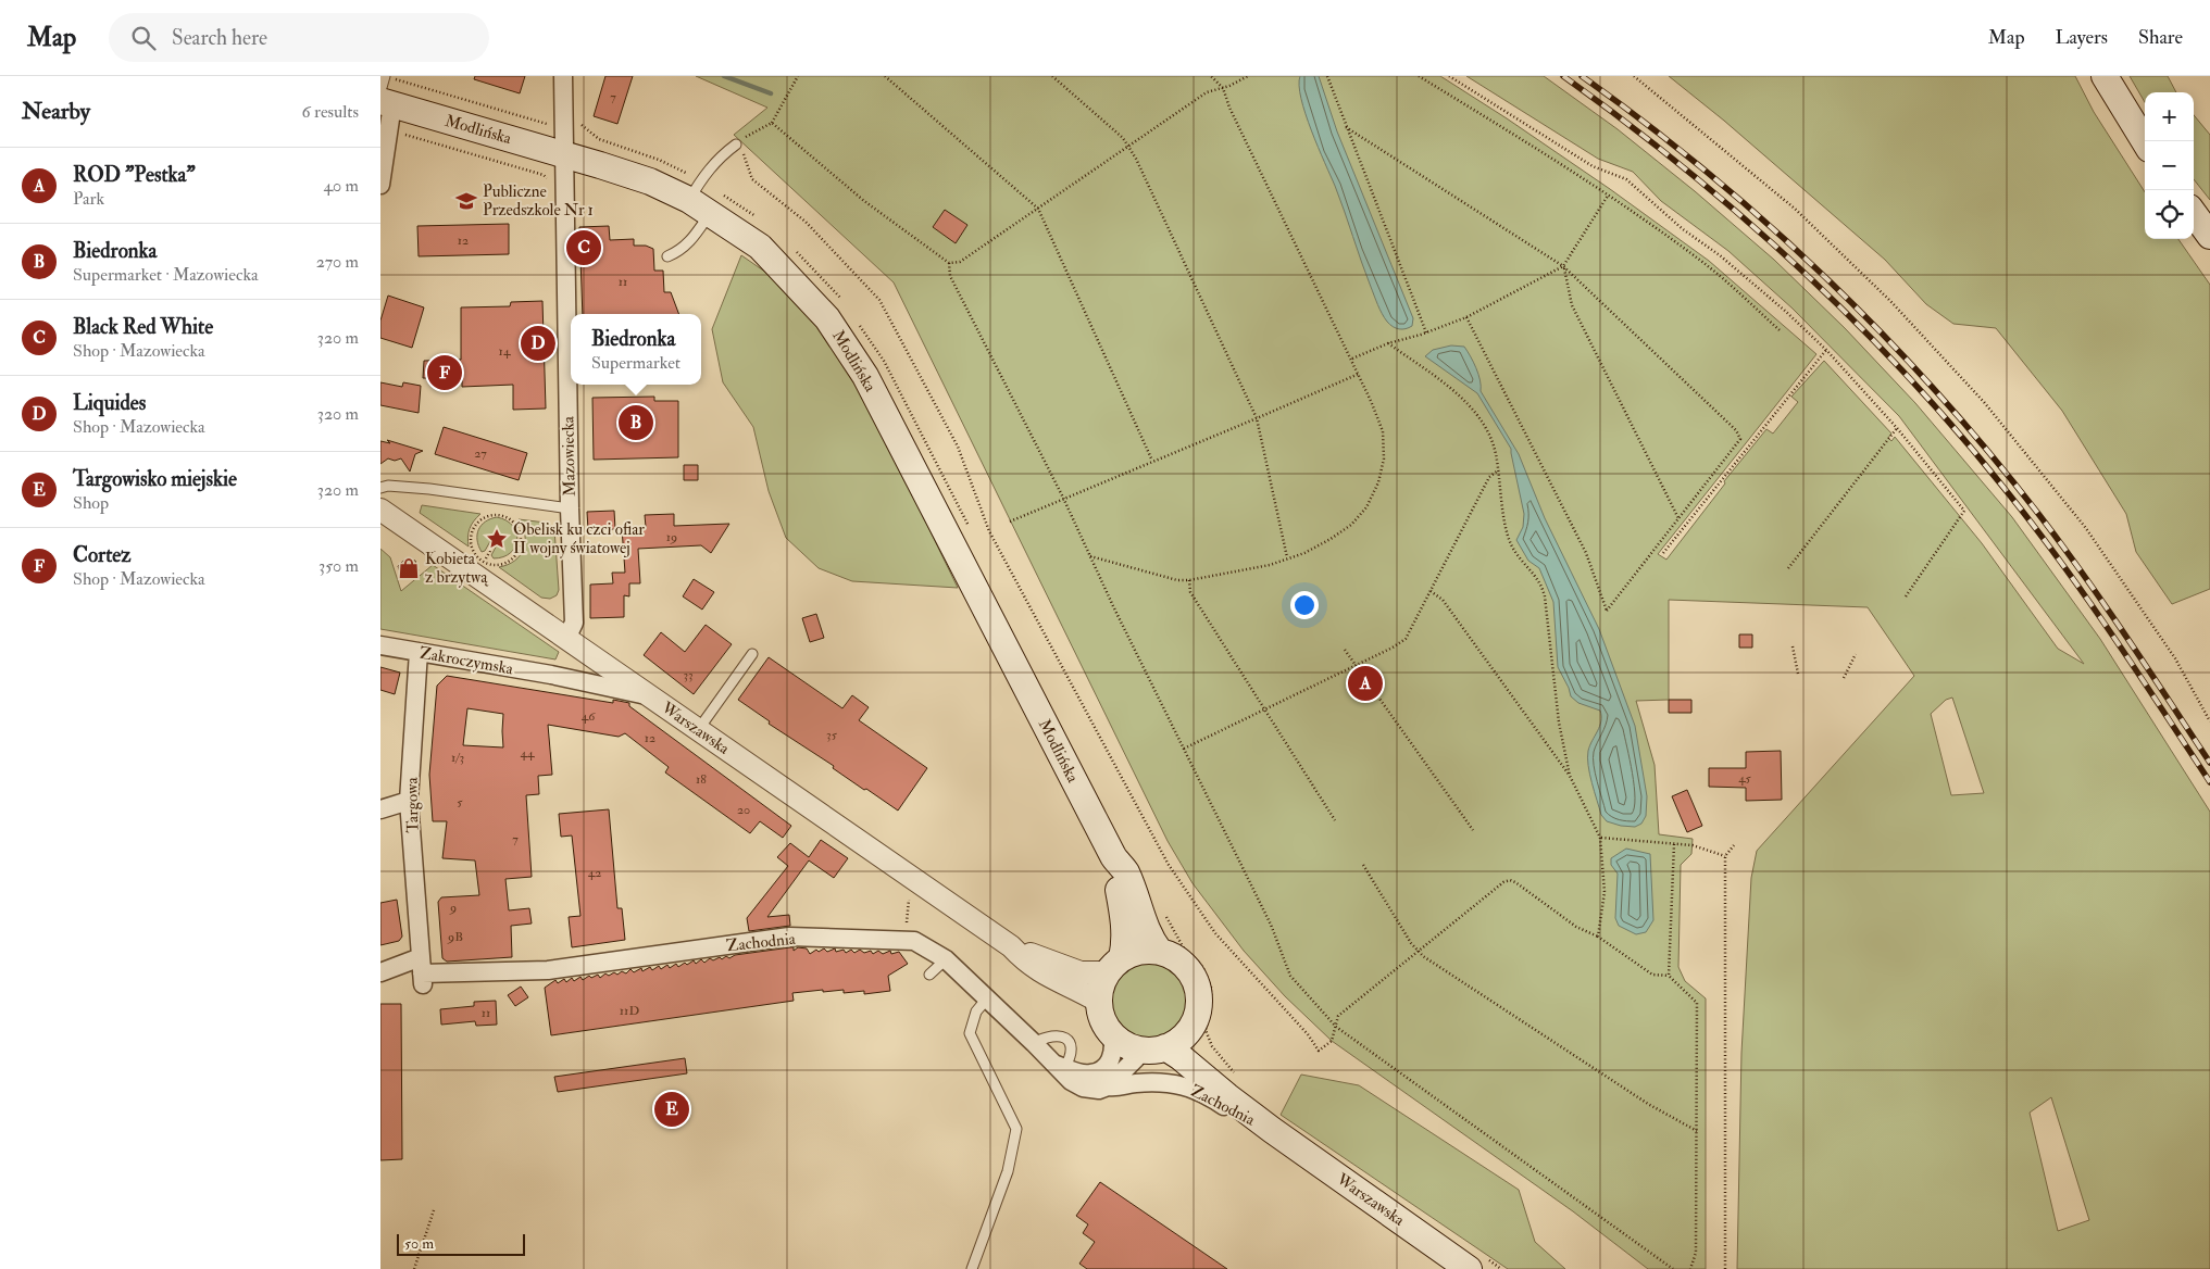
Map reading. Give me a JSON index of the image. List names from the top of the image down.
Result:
{
  "streets": {
    "main road": ["Modlińska", "Warszawska"],
    "street": [
      "Mazowiecka",
      "Zakroczymska",
      "Targowa",
      "Zachodnia"
    ]
  },
  "crossings": [
    ["Modlińska", "Mazowiecka"],
    ["Modlińska", "Warszawska"],
    ["Modlińska", "Zachodnia"],
    ["Mazowiecka", "Warszawska"],
    ["Zakroczymska", "Warszawska"],
    ["Zakroczymska", "Targowa"],
    ["Warszawska", "Zachodnia"],
    ["Targowa", "Zachodnia"]
  ],
  "places": {
    "school or university": ["Publiczne Przedszkole Nr 1"],
    "place": ["Obelisk ku czci ofiar II wojny światowej"],
    "shop": ["Kobieta z brzytwą"]
  },
  "house_numbers": [
    "7",
    "12",
    "11",
    "14",
    "27",
    "19",
    "33",
    "46",
    "35",
    "12",
    "44",
    "1/3",
    "45",
    "18",
    "5",
    "20",
    "7",
    "42",
    "9",
    "9B",
    "11D",
    "11"
  ],
  "scale_bar": "50 m",
  "page": {
    "header": "Map",
    "search": "Search here",
    "nav": ["Map", "Layers", "Share"],
    "heading": ["Nearby", "6 results"],
    "map_buttons": ["+", "−"],
    "list": [
      {
        "mark": "A",
        "name": "ROD \"Pestka\"",
        "note": "Park",
        "value": "40 m"
      },
      {
        "mark": "B",
        "name": "Biedronka",
        "note": "Supermarket · Mazowiecka",
        "value": "270 m"
      },
      {
        "mark": "C",
        "name": "Black Red White",
        "note": "Shop · Mazowiecka",
        "value": "320 m"
      },
      {
        "mark": "D",
        "name": "Liquides",
        "note": "Shop · Mazowiecka",
        "value": "320 m"
      },
      {
        "mark": "E",
        "name": "Targowisko miejskie",
        "note": "Shop",
        "value": "320 m"
      },
      {
        "mark": "F",
        "name": "Cortez",
        "note": "Shop · Mazowiecka",
        "value": "350 m"
      }
    ],
    "pins": [
      "C",
      "D",
      "F",
      "B",
      "A",
      "E"
    ],
    "popup": ["Biedronka", "Supermarket"],
    "scale": "50 m"
  }
}
